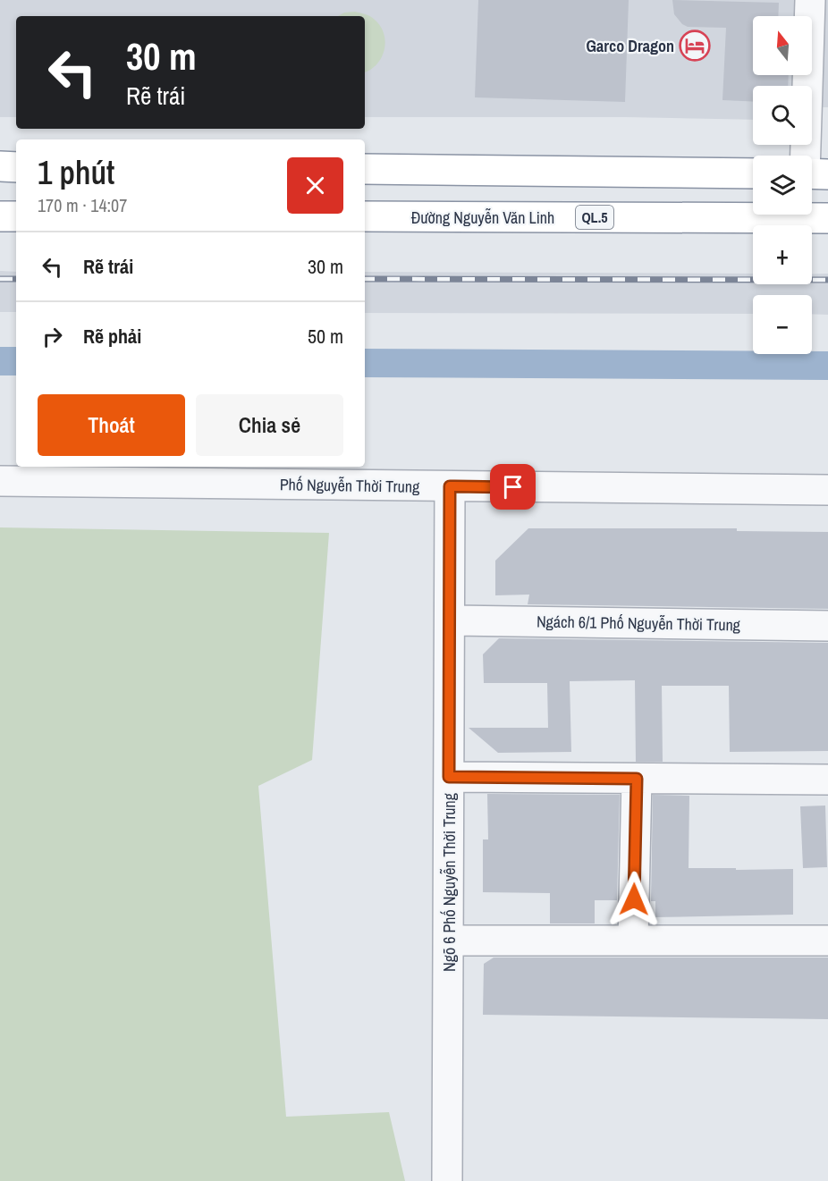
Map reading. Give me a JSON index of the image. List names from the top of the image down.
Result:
{
  "streets": {
    "highway": ["Đường Nguyễn Văn Linh", "QL.5"],
    "street": ["Phố Nguyễn Thời Trung", "Ngách 6/1 Phố Nguyễn Thời Trung", "Ngõ 6 Phố Nguyễn Thời Trung"]
  },
  "crossings": [
    ["Phố Nguyễn Thời Trung", "Ngõ 6 Phố Nguyễn Thời Trung"],
    ["Ngách 6/1 Phố Nguyễn Thời Trung", "Ngõ 6 Phố Nguyễn Thời Trung"]
  ],
  "places": {
    "hotel": ["Garco Dragon"]
  },
  "north": "top",
  "page": {
    "map_buttons": ["+", "−"],
    "turn": ["30 m", "Rẽ trái"],
    "heading": ["1 phút", "170 m · 14:07"],
    "list": [
      {
        "name": "Rẽ trái",
        "value": "30 m"
      },
      {
        "name": "Rẽ phải",
        "value": "50 m"
      }
    ],
    "buttons": ["Thoát", "Chia sẻ"]
  }
}
